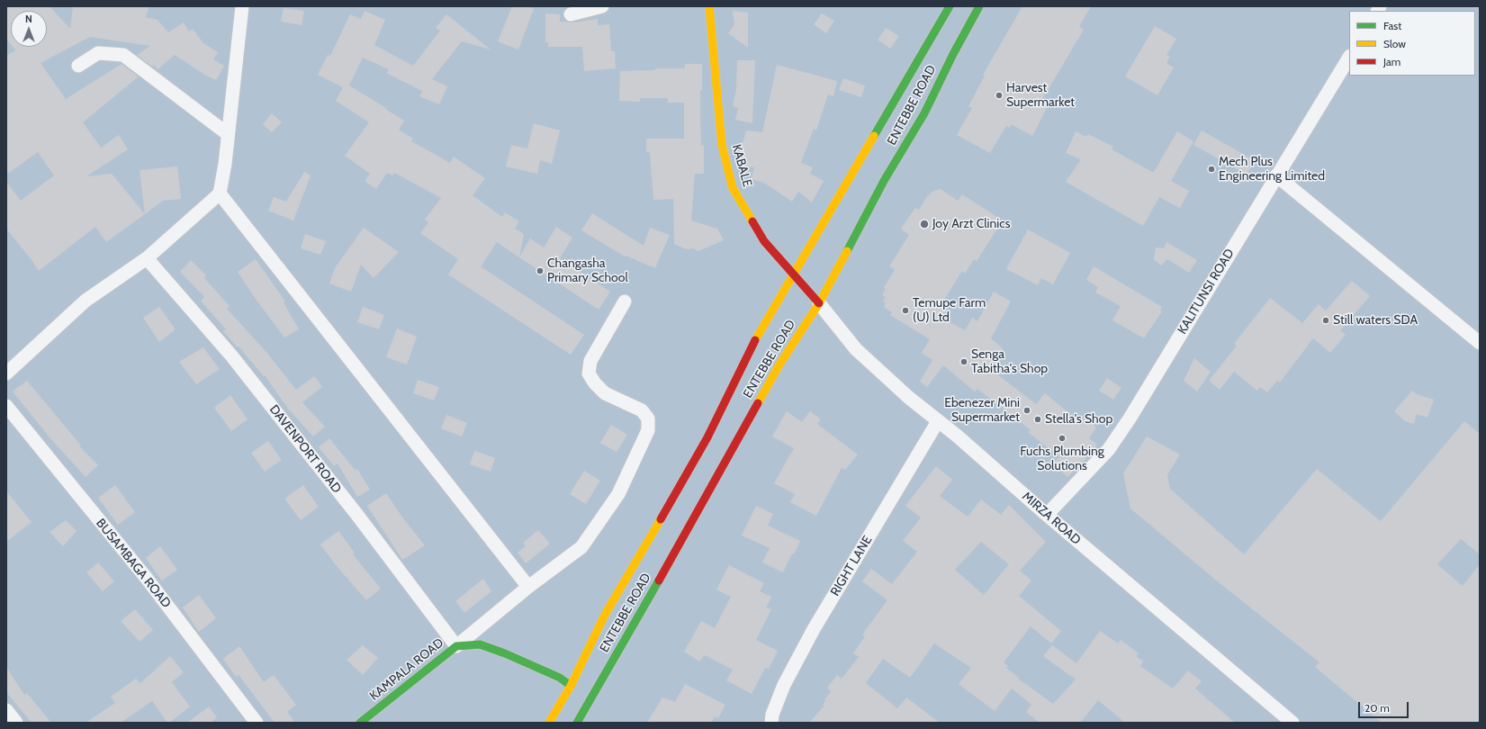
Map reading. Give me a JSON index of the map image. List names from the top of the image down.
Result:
{
  "streets": {
    "main road": ["ENTEBBE ROAD", "KABALE", "KAMPALA ROAD"],
    "street": [
      "KALITUNSI ROAD",
      "DAVENPORT ROAD",
      "MIRZA ROAD",
      "BUSAMBAGA ROAD",
      "RIGHT LANE"
    ]
  },
  "crossings": [
    ["ENTEBBE ROAD", "KABALE"],
    ["ENTEBBE ROAD", "MIRZA ROAD"],
    ["ENTEBBE ROAD", "KAMPALA ROAD"],
    ["KABALE", "MIRZA ROAD"],
    ["KALITUNSI ROAD", "MIRZA ROAD"],
    ["DAVENPORT ROAD", "KAMPALA ROAD"],
    ["MIRZA ROAD", "RIGHT LANE"]
  ],
  "places": [
    "Harvest Supermarket",
    "Mech Plus Engineering Limited",
    "Joy Arzt Clinics",
    "Changasha Primary School",
    "Temupe Farm (U) Ltd",
    "Still waters SDA",
    "Senga Tabitha's Shop",
    "Ebenezer Mini Supermarket",
    "Stella's Shop",
    "Fuchs Plumbing Solutions"
  ],
  "legend": ["Fast", "Slow", "Jam"],
  "scale_bar": "20 m",
  "north": "top"
}
